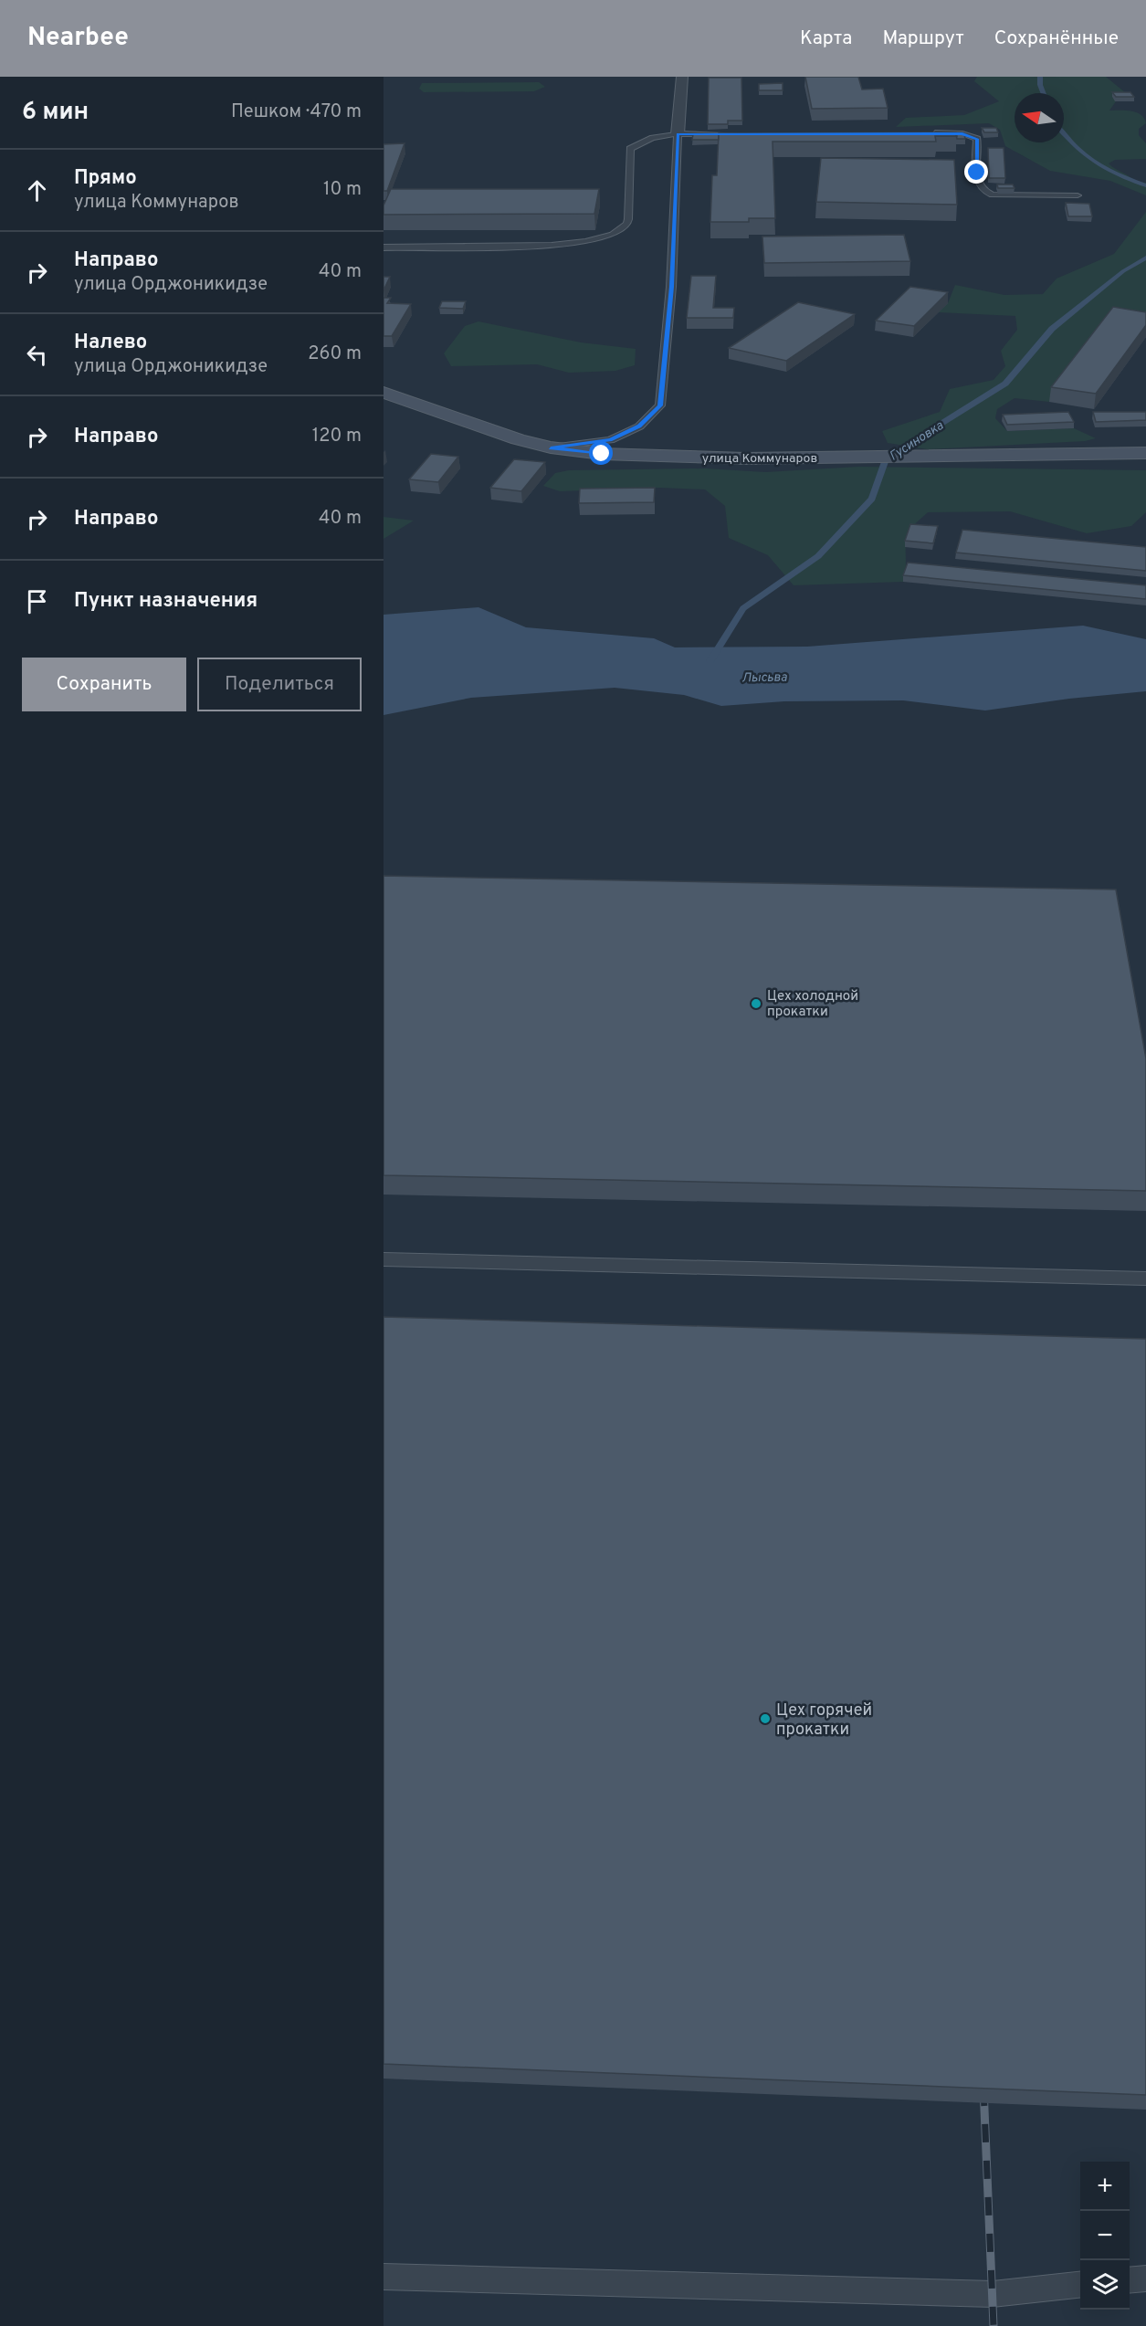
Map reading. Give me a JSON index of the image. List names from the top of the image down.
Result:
{
  "streets": {
    "main road": ["улица Коммунаров"]
  },
  "water": ["Гусиновка", "Лысьва"],
  "places": ["Цех холодной прокатки", "Цех горячей прокатки"],
  "north": "left",
  "page": {
    "header": "Nearbee",
    "nav": ["Карта", "Маршрут", "Сохранённые"],
    "heading": ["6 мин", "Пешком · 470 m"],
    "list": [
      ["Прямо", "улица Коммунаров", "10 m"],
      ["Направо", "улица Орджоникидзе", "40 m"],
      ["Налево", "улица Орджоникидзе", "260 m"],
      ["Направо", "120 m"],
      ["Направо", "40 m"],
      "Пункт назначения"
    ],
    "buttons": ["Сохранить", "Поделиться"],
    "map_buttons": ["+", "−"]
  }
}
